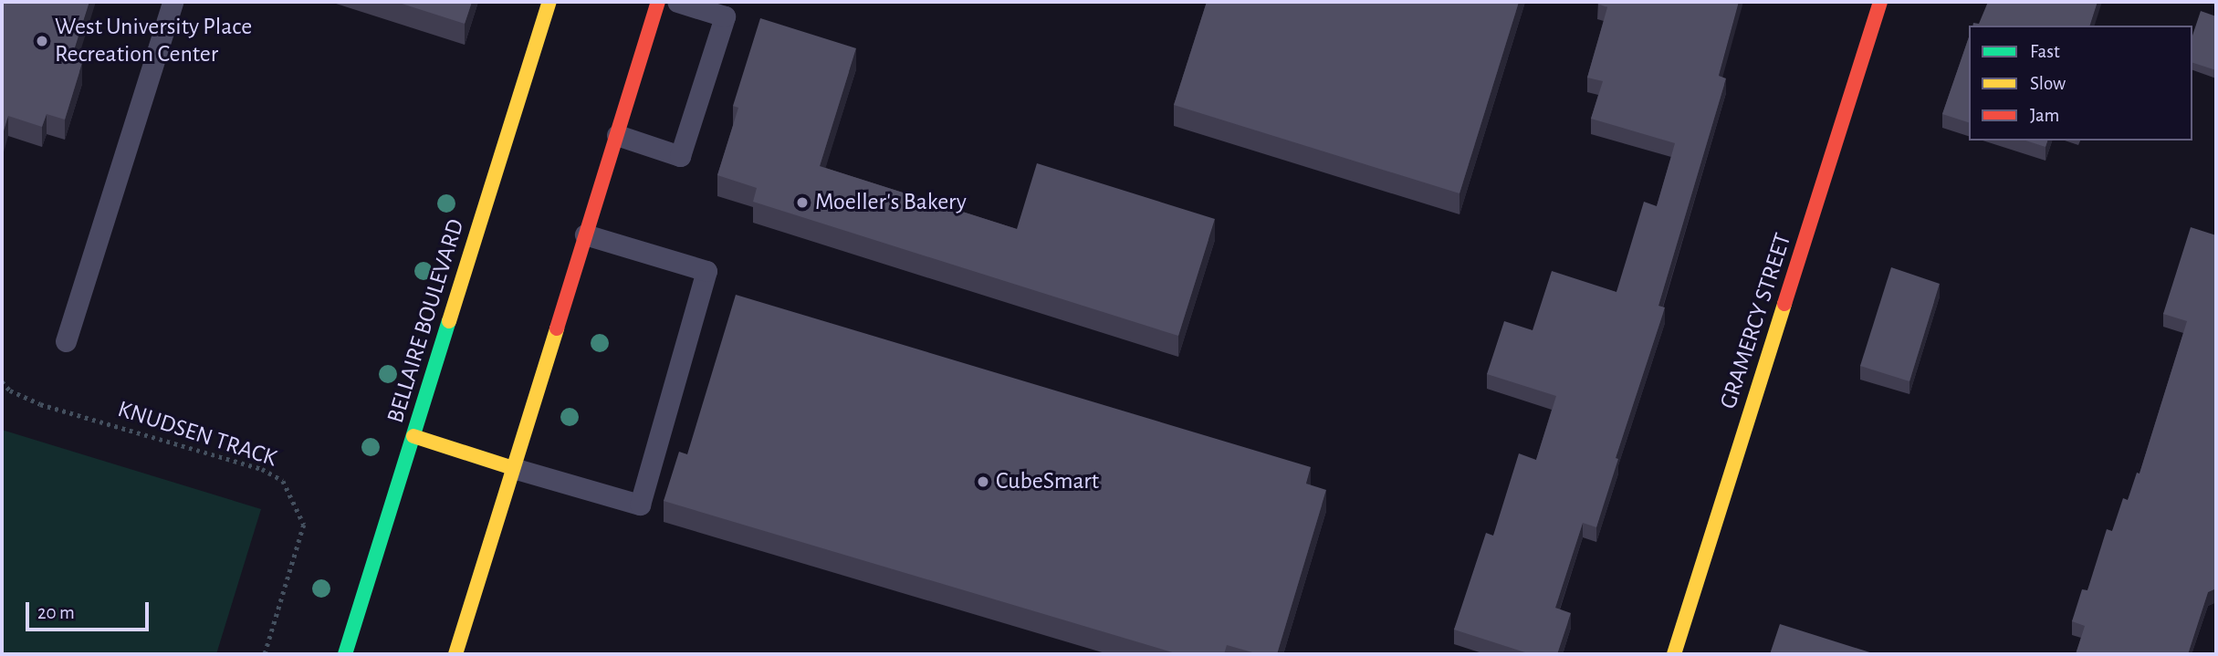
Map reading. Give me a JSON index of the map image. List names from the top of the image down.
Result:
{
  "streets": {
    "main road": ["BELLAIRE BOULEVARD", "GRAMERCY STREET"],
    "path": ["KNUDSEN TRACK"]
  },
  "places": ["West University Place Recreation Center", "Moeller's Bakery", "CubeSmart"],
  "legend": ["Fast", "Slow", "Jam"],
  "scale_bar": "20 m"
}
